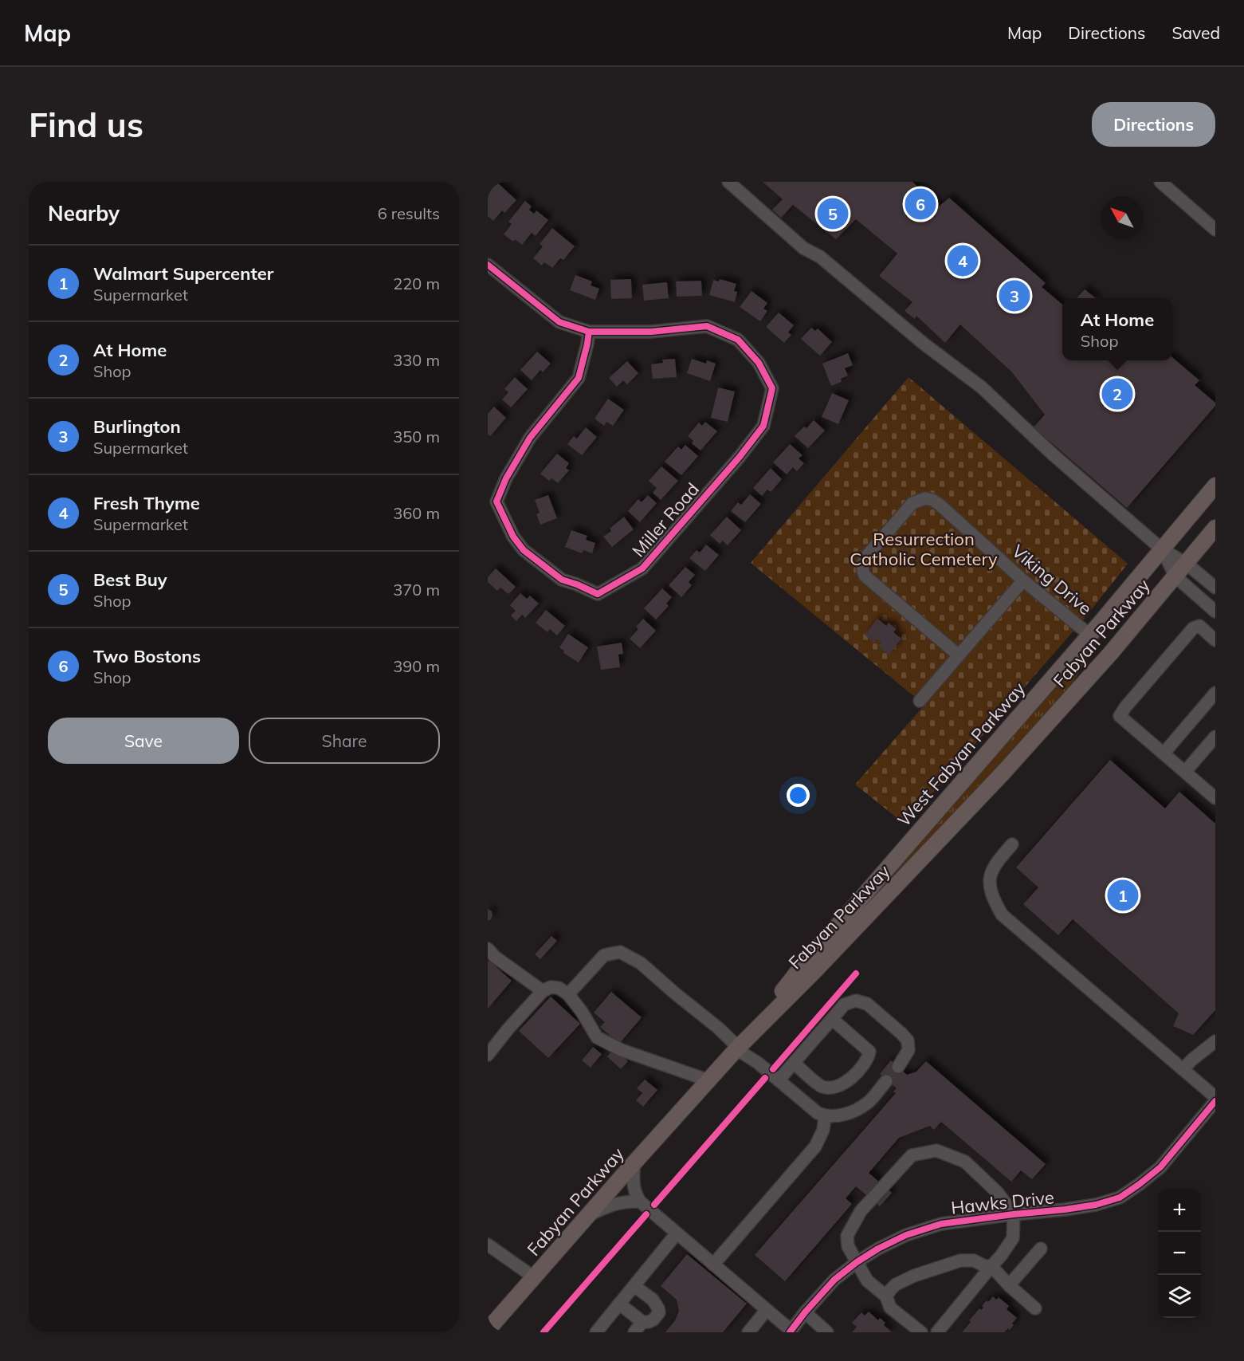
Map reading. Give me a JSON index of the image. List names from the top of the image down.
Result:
{
  "streets": {
    "main road": ["Fabyan Parkway", "West Fabyan Parkway"],
    "street": ["Miller Road", "Viking Drive", "Hawks Drive"]
  },
  "crossings": [
    ["Viking Drive", "West Fabyan Parkway"],
    ["Fabyan Parkway", "West Fabyan Parkway"]
  ],
  "parks": ["Resurrection Catholic Cemetery"],
  "north": "top left",
  "page": {
    "header": "Map",
    "nav": ["Map", "Directions", "Saved"],
    "buttons": [
      "Directions",
      ["Save", "Share"]
    ],
    "title": "Find us",
    "heading": ["Nearby", "6 results"],
    "pins": [
      "6",
      "5",
      "4",
      "3",
      "2",
      "1"
    ],
    "list": [
      {
        "mark": "1",
        "name": "Walmart Supercenter",
        "note": "Supermarket",
        "value": "220 m"
      },
      {
        "mark": "2",
        "name": "At Home",
        "note": "Shop",
        "value": "330 m"
      },
      {
        "mark": "3",
        "name": "Burlington",
        "note": "Supermarket",
        "value": "350 m"
      },
      {
        "mark": "4",
        "name": "Fresh Thyme",
        "note": "Supermarket",
        "value": "360 m"
      },
      {
        "mark": "5",
        "name": "Best Buy",
        "note": "Shop",
        "value": "370 m"
      },
      {
        "mark": "6",
        "name": "Two Bostons",
        "note": "Shop",
        "value": "390 m"
      }
    ],
    "popup": ["At Home", "Shop"],
    "map_buttons": ["+", "−"]
  }
}
